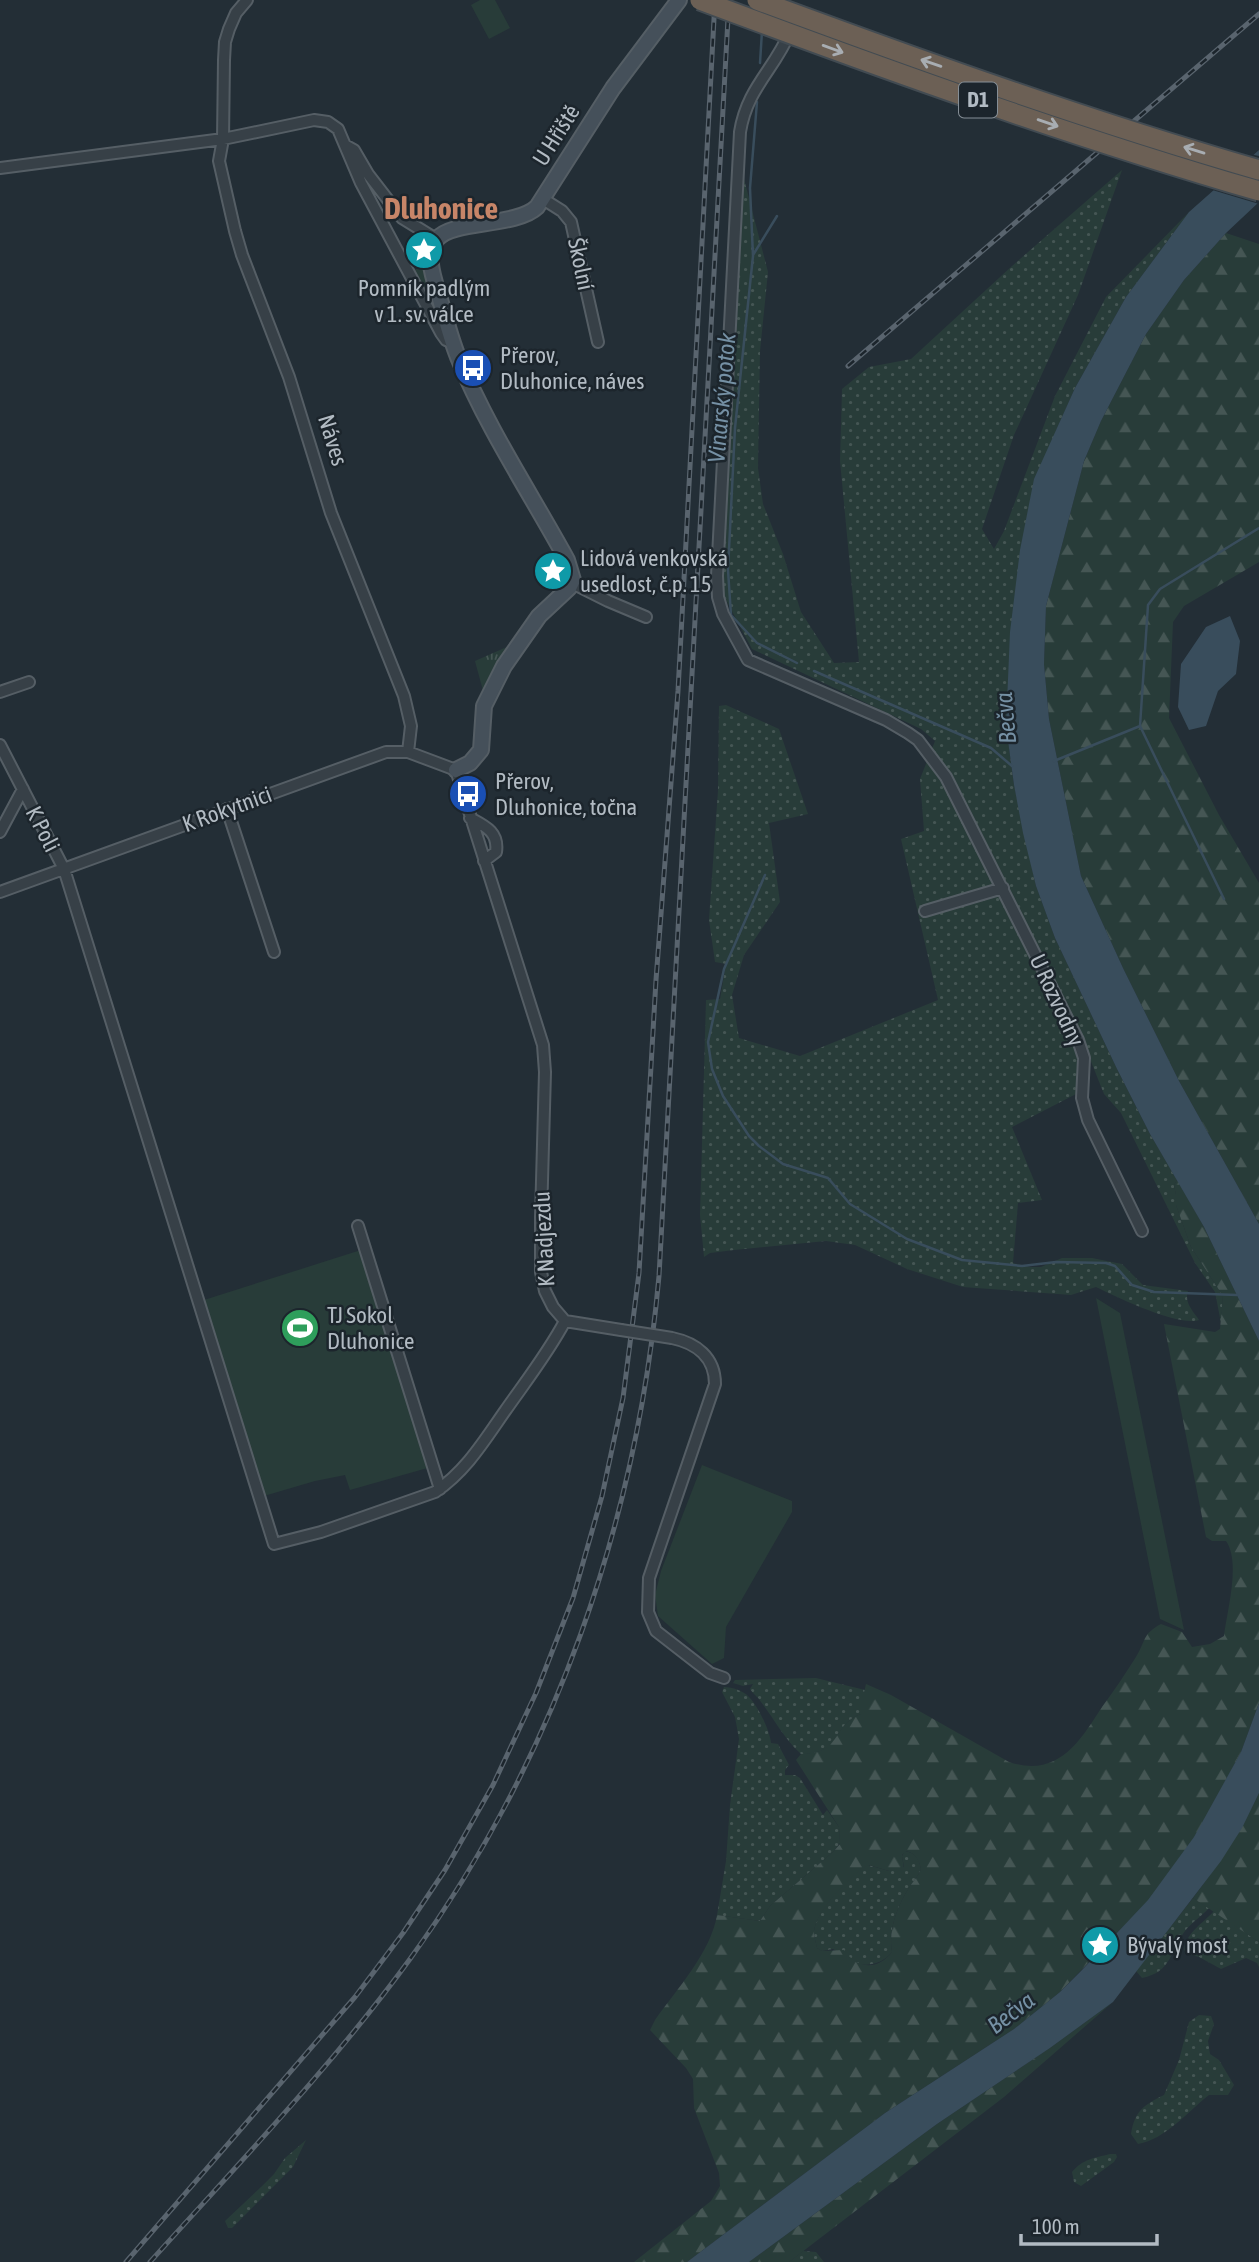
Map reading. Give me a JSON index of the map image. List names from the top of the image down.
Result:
{
  "streets": {
    "highway": ["D1"],
    "street": [
      "U Hřiště",
      "Školní",
      "Náves",
      "K Rokytnici",
      "K Poli",
      "U Rozvodny",
      "K Nadjezdu"
    ]
  },
  "crossings": [
    ["U Hřiště", "Školní"],
    ["Náves", "K Rokytnici"],
    ["K Rokytnici", "K Poli"],
    ["K Rokytnici", "K Nadjezdu"]
  ],
  "districts": ["Dluhonice"],
  "water": ["Vinarský potok", "Bečva"],
  "places": {
    "place": ["Pomník padlým v 1. sv. válce", "Lidová venkovská usedlost, č.p. 15", "Bývalý most"],
    "bus stop": ["Přerov, Dluhonice, náves", "Přerov, Dluhonice, točna"],
    "sports": ["TJ Sokol Dluhonice"]
  },
  "scale_bar": "100 m"
}
